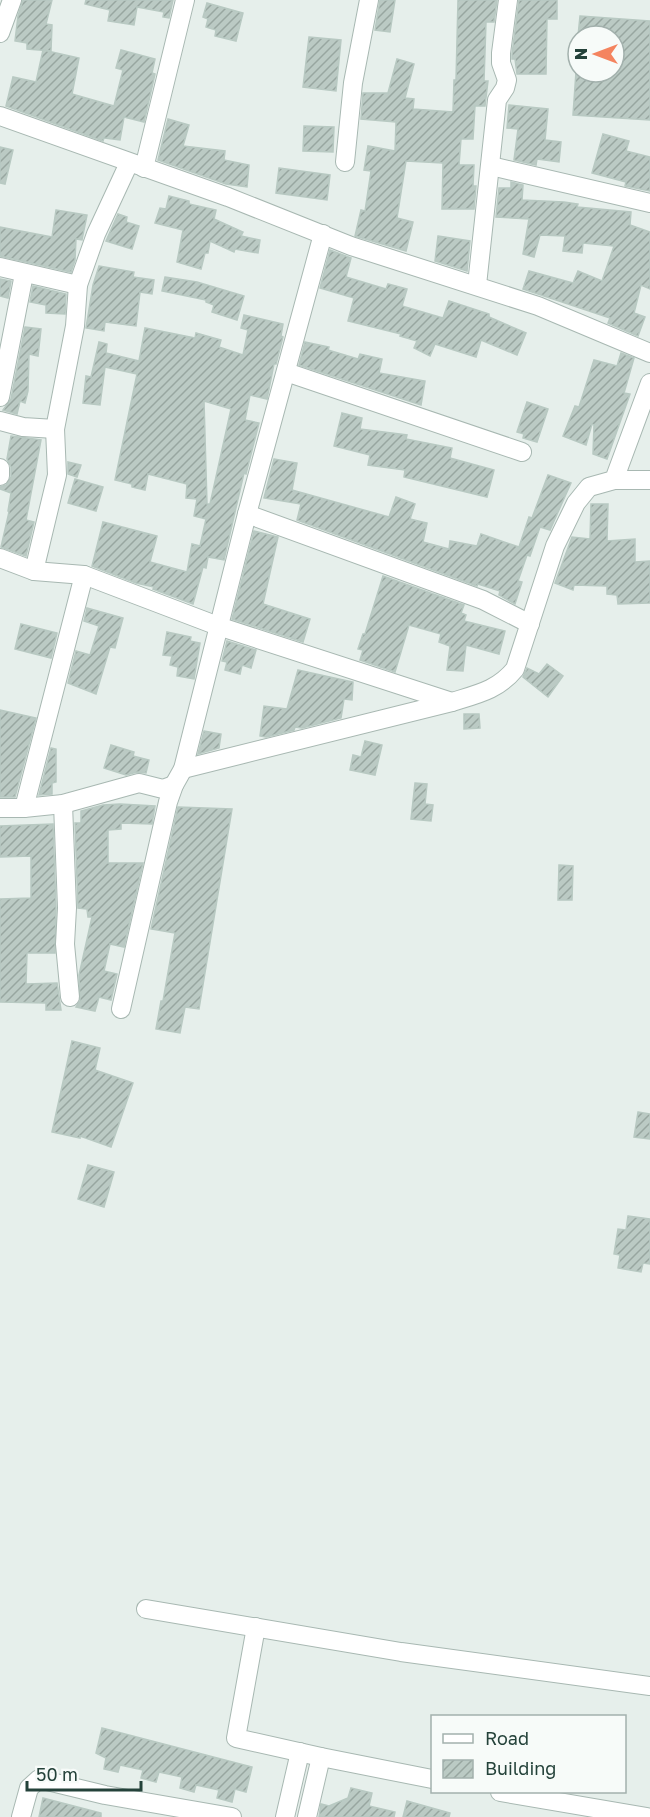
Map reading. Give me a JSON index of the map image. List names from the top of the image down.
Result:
{
  "legend": ["Road", "Building"],
  "scale_bar": "50 m",
  "north": "left"
}
